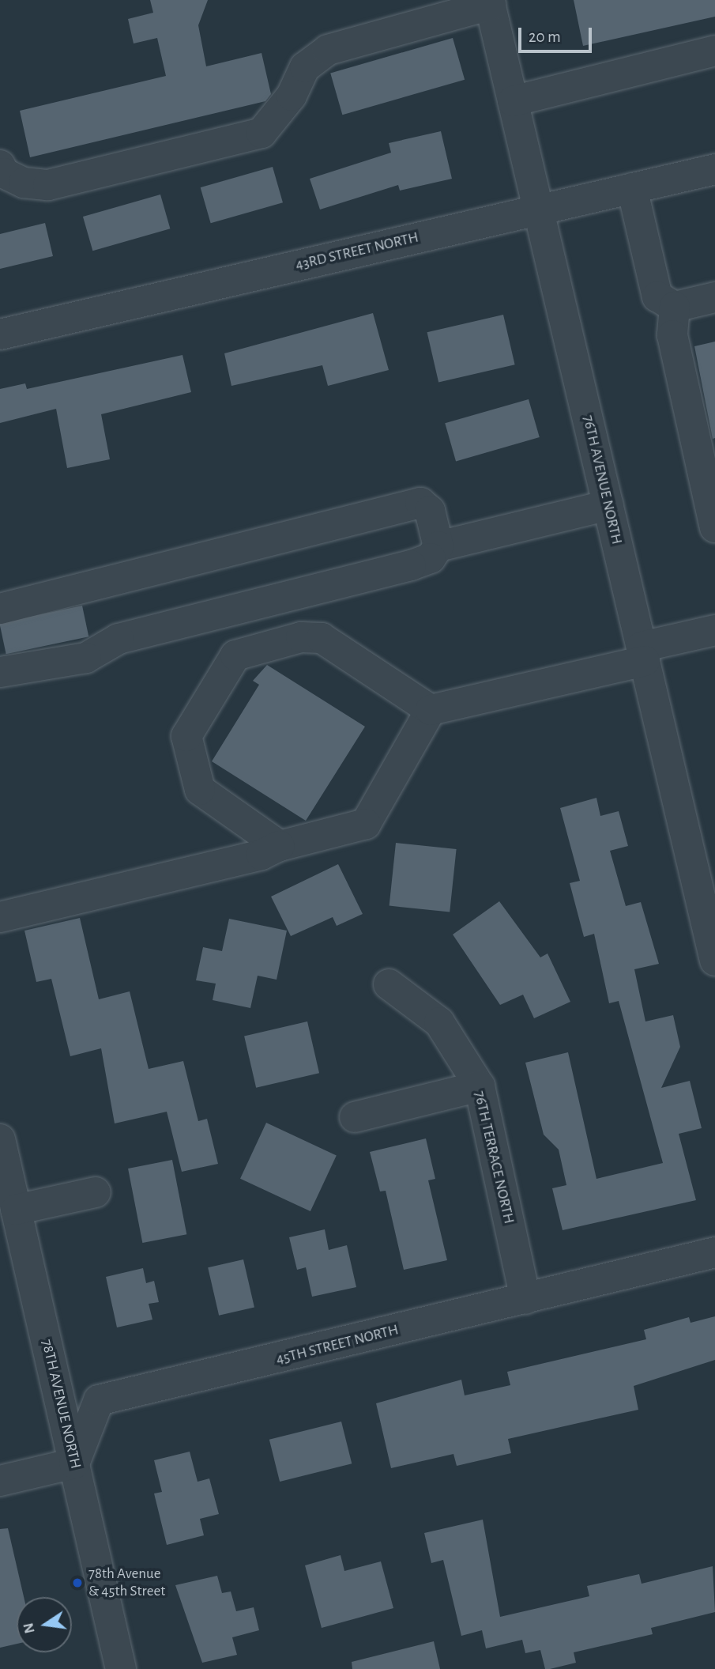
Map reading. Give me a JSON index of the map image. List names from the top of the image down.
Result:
{
  "streets": {
    "street": [
      "43RD STREET NORTH",
      "76TH AVENUE NORTH",
      "76TH TERRACE NORTH",
      "45TH STREET NORTH",
      "78TH AVENUE NORTH"
    ]
  },
  "crossings": [
    ["43RD STREET NORTH", "76TH AVENUE NORTH"],
    ["76TH TERRACE NORTH", "45TH STREET NORTH"],
    ["45TH STREET NORTH", "78TH AVENUE NORTH"]
  ],
  "places": ["78th Avenue & 45th Street"],
  "scale_bar": "20 m",
  "north": "left"
}
